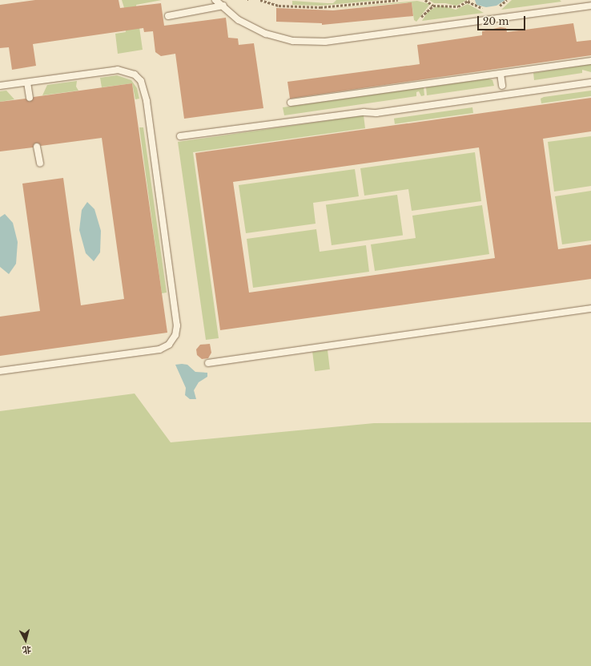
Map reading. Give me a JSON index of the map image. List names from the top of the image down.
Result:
{
  "scale_bar": "20 m",
  "north": "bottom"
}
